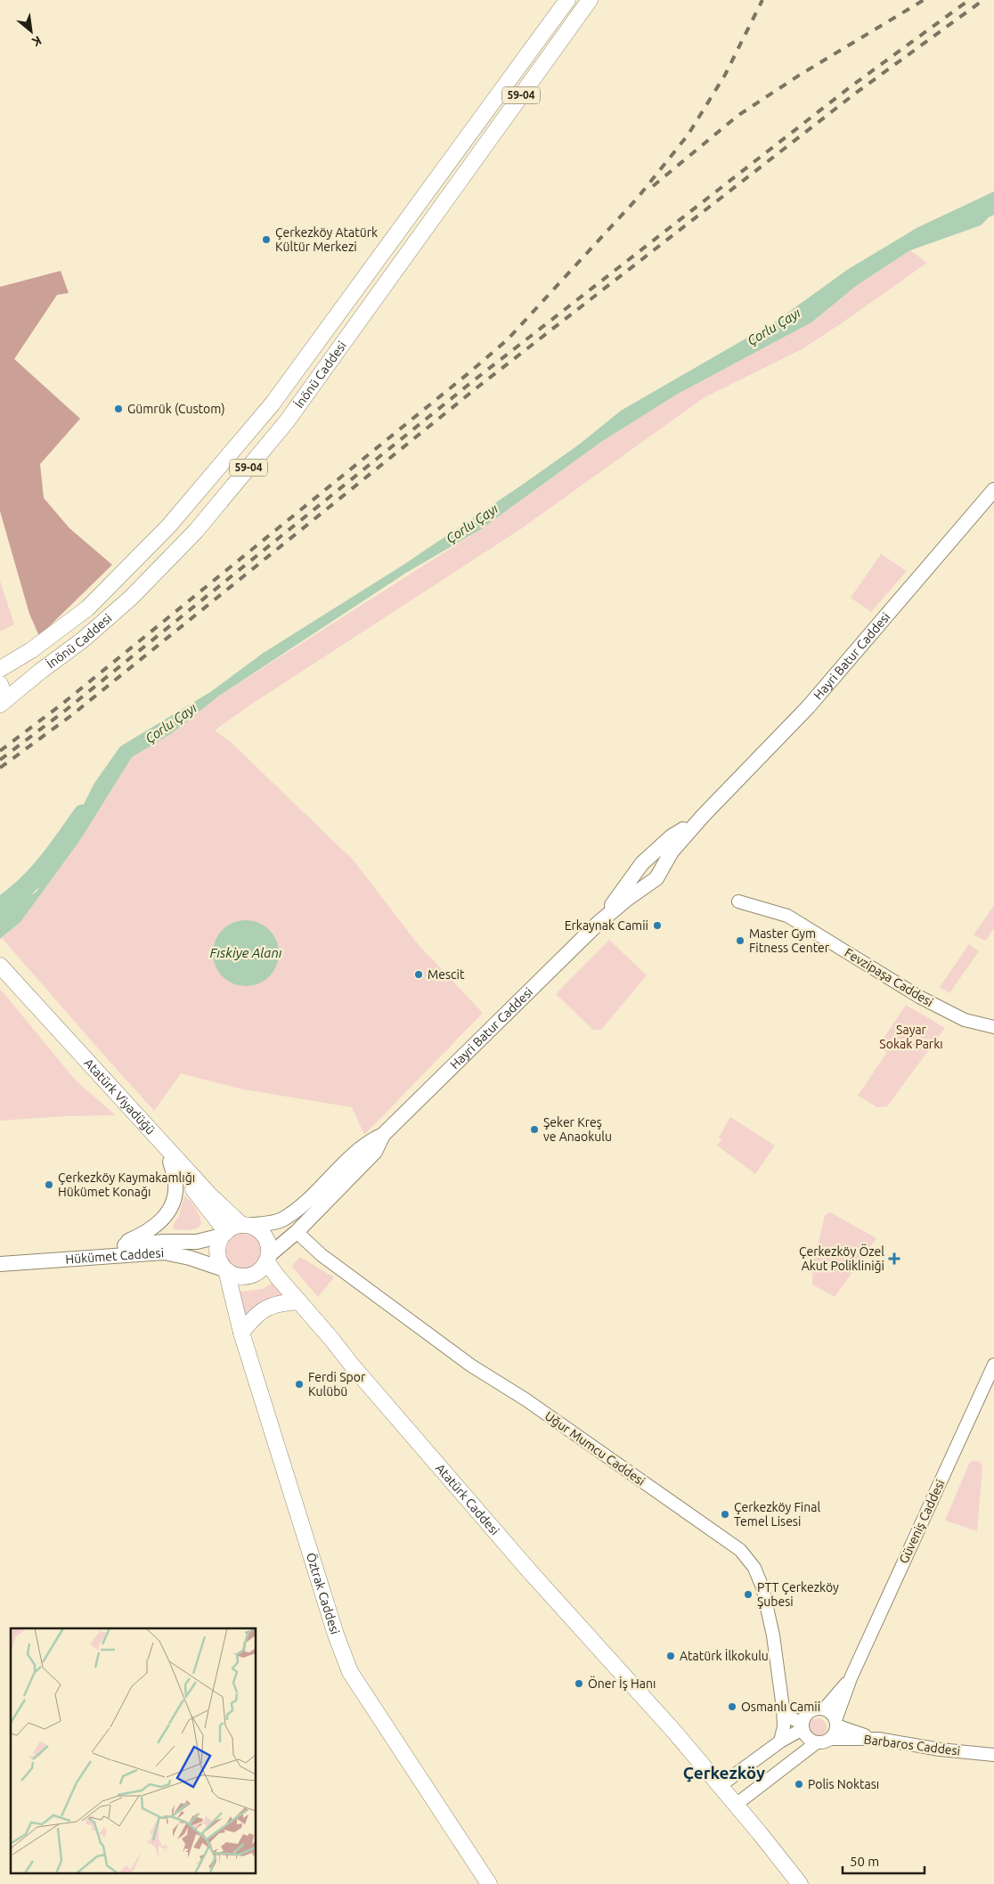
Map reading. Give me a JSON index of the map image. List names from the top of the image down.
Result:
{
  "streets": {
    "main road": [
      "59-04",
      "İnönü Caddesi",
      "Hayri Batur Caddesi",
      "Atatürk Viyadüğü",
      "Hükümet Caddesi",
      "Atatürk Caddesi",
      "Öztrak Caddesi"
    ],
    "street": [
      "Fevzipaşa Caddesi",
      "Uğur Mumcu Caddesi",
      "Güveniş Caddesi",
      "Barbaros Caddesi"
    ]
  },
  "crossings": [
    ["Hayri Batur Caddesi", "Atatürk Viyadüğü"],
    ["Hayri Batur Caddesi", "Hükümet Caddesi"],
    ["Hayri Batur Caddesi", "Uğur Mumcu Caddesi"],
    ["Hayri Batur Caddesi", "Atatürk Caddesi"],
    ["Hayri Batur Caddesi", "Öztrak Caddesi"],
    ["Atatürk Viyadüğü", "Hükümet Caddesi"],
    ["Atatürk Viyadüğü", "Atatürk Caddesi"],
    ["Atatürk Viyadüğü", "Öztrak Caddesi"],
    ["Hükümet Caddesi", "Atatürk Caddesi"],
    ["Hükümet Caddesi", "Öztrak Caddesi"],
    ["Atatürk Caddesi", "Öztrak Caddesi"]
  ],
  "districts": ["Çerkezköy"],
  "water": ["Çorlu Çayı", "Fıskiye Alanı"],
  "parks": ["Sayar Sokak Parkı"],
  "places": {
    "other": [
      "Çerkezköy Atatürk Kültür Merkezi",
      "Gümrük (Custom)",
      "Erkaynak Camii",
      "Master Gym Fitness Center",
      "Mescit",
      "Şeker Kreş ve Anaokulu",
      "Çerkezköy Kaymakamlığı Hükümet Konağı",
      "Ferdi Spor Kulübü",
      "Çerkezköy Final Temel Lisesi",
      "PTT Çerkezköy Şubesi",
      "Atatürk İlkokulu",
      "Öner İş Hanı",
      "Osmanlı Camii",
      "Polis Noktası"
    ],
    "health": ["Çerkezköy Özel Akut Polikliniği"]
  },
  "scale_bar": "50 m",
  "north": "bottom right"
}
